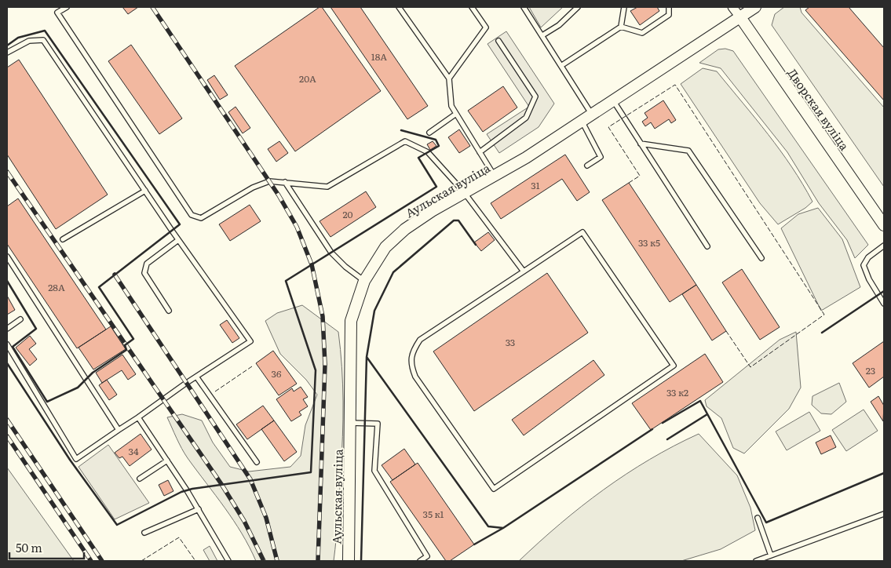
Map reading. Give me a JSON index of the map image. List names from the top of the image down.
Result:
{
  "streets": {
    "street": ["Дворская вуліца", "Аульская вуліца"]
  },
  "crossings": [
    ["Дворская вуліца", "Аульская вуліца"]
  ],
  "house_numbers": [
    "18А",
    "20А",
    "31",
    "20",
    "33 к5",
    "28А",
    "33",
    "23",
    "36",
    "33 к2",
    "34",
    "35 к1"
  ],
  "scale_bar": "50 m"
}
